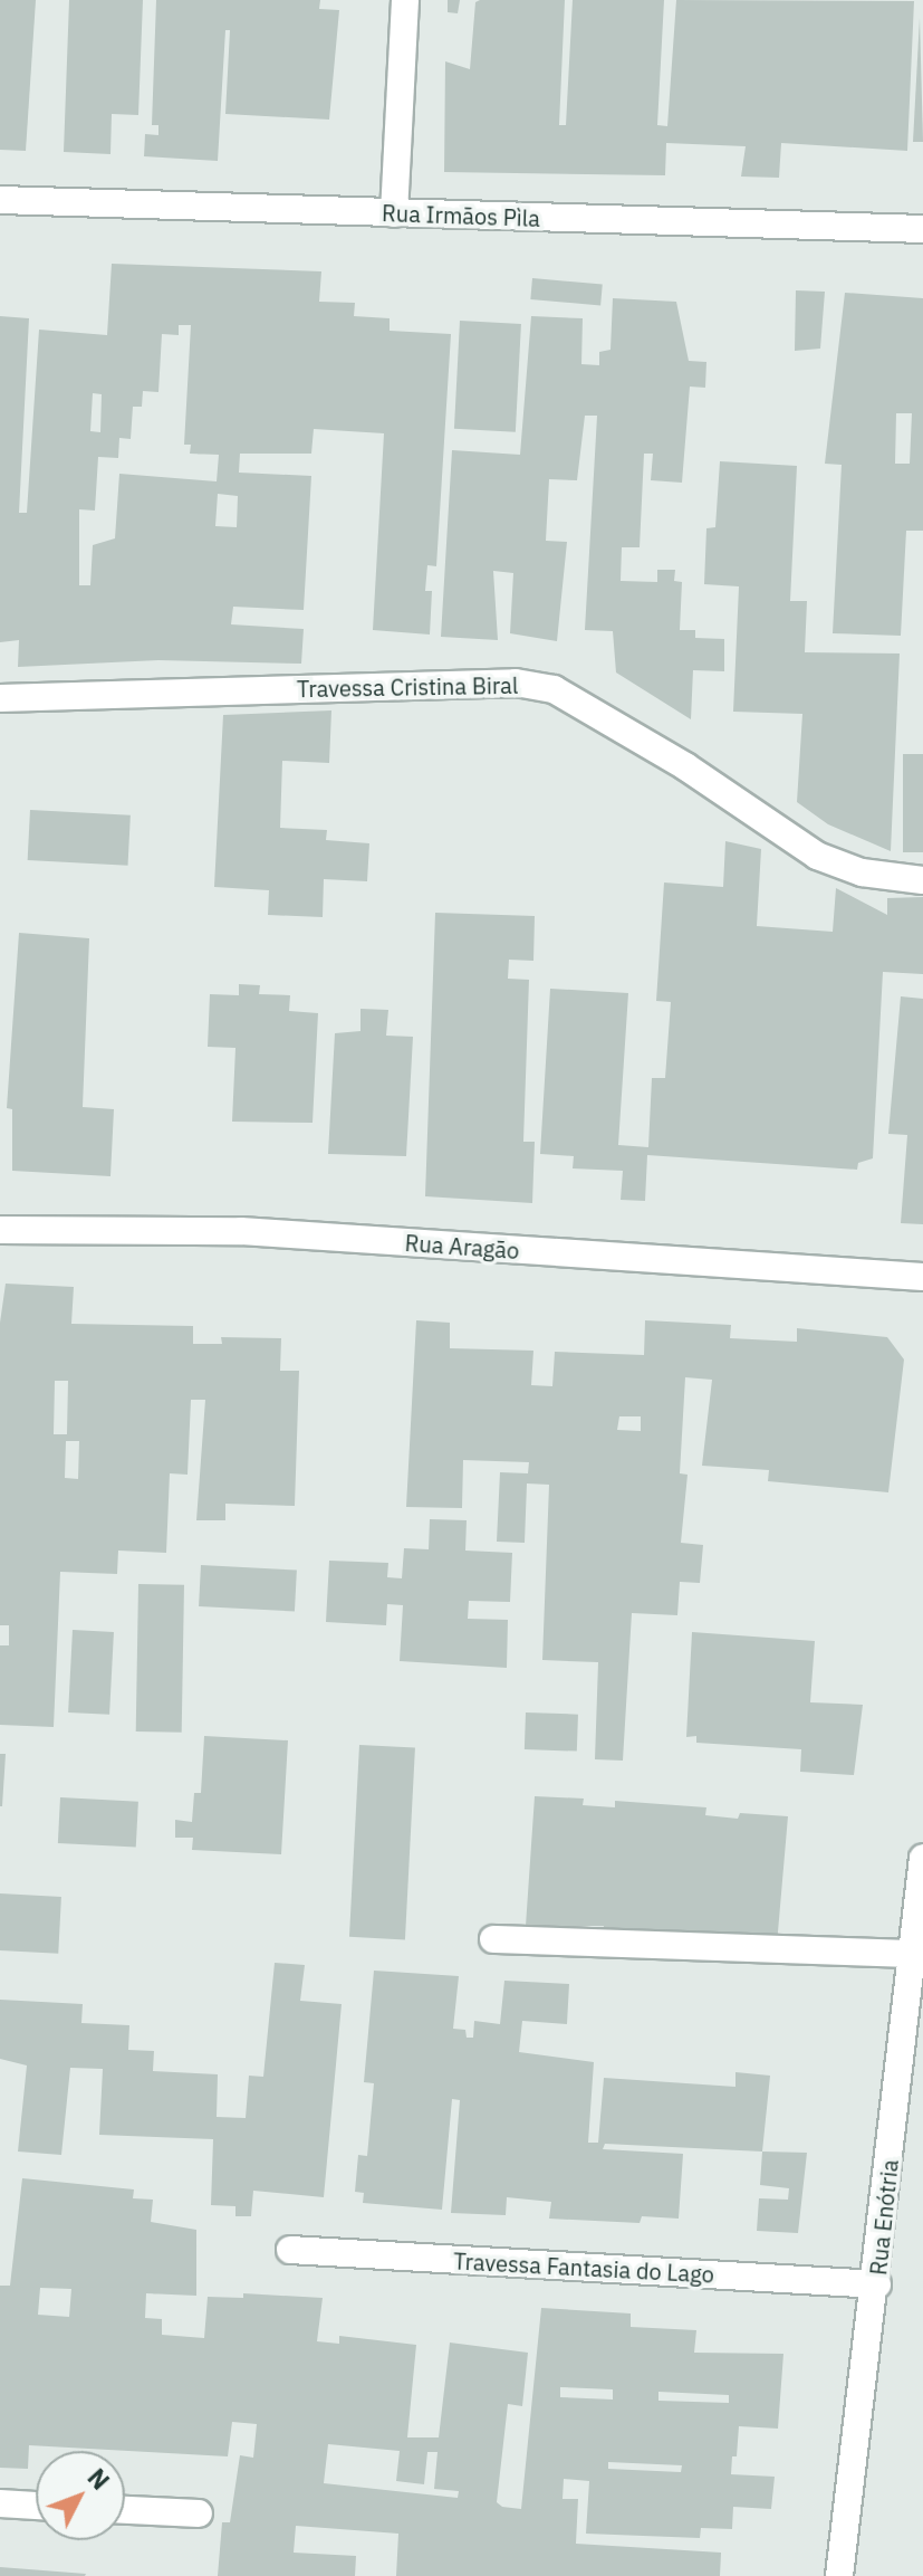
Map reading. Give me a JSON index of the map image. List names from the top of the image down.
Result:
{
  "streets": {
    "street": [
      "Rua Irmãos Pìla",
      "Travessa Cristina Biral",
      "Rua Aragão",
      "Rua Enótria",
      "Travessa Fantasia do Lago"
    ]
  },
  "crossings": [
    ["Rua Enótria", "Travessa Fantasia do Lago"]
  ],
  "north": "top right"
}
